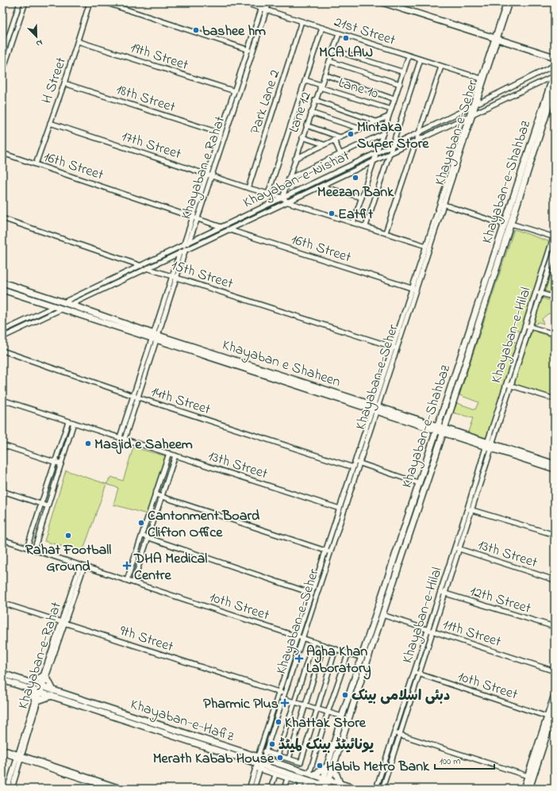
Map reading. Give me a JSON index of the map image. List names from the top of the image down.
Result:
{
  "streets": {
    "main road": ["Khayaban-e-Shahbaz", "Khayaban e Shaheen", "Khayaban-e-Hafiz"],
    "street": [
      "21st Street",
      "19th Street",
      "H Street",
      "Lane 10",
      "18th Street",
      "Park Lane 2",
      "Lane 12",
      "Khayaban-e-Seher",
      "17th Street",
      "16th Street",
      "Khayaban e Rahat",
      "Khayaban-e-Nishat",
      "15th Street",
      "Khayaban-e-Hilal",
      "14th Street",
      "13th Street",
      "12th Street",
      "10th Street",
      "11th Street",
      "9th Street",
      "Khayaban-e-Rahat"
    ]
  },
  "crossings": [
    ["21st Street", "Park Lane 2"],
    ["21st Street", "Lane 12"],
    ["21st Street", "Khayaban-e-Seher"],
    ["21st Street", "Khayaban e Rahat"],
    ["19th Street", "H Street"],
    ["19th Street", "Khayaban e Rahat"],
    ["H Street", "18th Street"],
    ["H Street", "17th Street"],
    ["H Street", "16th Street"],
    ["Lane 10", "Lane 12"],
    ["18th Street", "Khayaban e Rahat"],
    ["Park Lane 2", "17th Street"],
    ["Lane 12", "17th Street"],
    ["Lane 12", "Khayaban-e-Nishat"],
    ["Khayaban-e-Seher", "17th Street"],
    ["Khayaban-e-Seher", "16th Street"],
    ["Khayaban-e-Seher", "Khayaban-e-Nishat"],
    ["Khayaban-e-Seher", "15th Street"],
    ["Khayaban-e-Seher", "Khayaban e Shaheen"],
    ["Khayaban-e-Seher", "14th Street"],
    ["Khayaban-e-Seher", "13th Street"],
    ["Khayaban-e-Seher", "10th Street"],
    ["Khayaban-e-Seher", "9th Street"],
    ["Khayaban-e-Seher", "Khayaban-e-Hafiz"],
    ["17th Street", "Khayaban e Rahat"],
    ["17th Street", "Khayaban-e-Nishat"],
    ["16th Street", "Khayaban e Rahat"],
    ["16th Street", "Khayaban-e-Nishat"],
    ["Khayaban e Rahat", "Khayaban-e-Nishat"],
    ["Khayaban e Rahat", "15th Street"],
    ["Khayaban e Rahat", "Khayaban e Shaheen"],
    ["Khayaban-e-Nishat", "Khayaban-e-Shahbaz"],
    ["Khayaban-e-Nishat", "15th Street"],
    ["Khayaban-e-Nishat", "Khayaban e Shaheen"],
    ["Khayaban-e-Shahbaz", "Khayaban e Shaheen"],
    ["Khayaban-e-Shahbaz", "10th Street"],
    ["Khayaban-e-Shahbaz", "11th Street"],
    ["Khayaban-e-Shahbaz", "Khayaban-e-Hafiz"],
    ["Khayaban-e-Hilal", "Khayaban e Shaheen"],
    ["Khayaban-e-Hilal", "13th Street"],
    ["Khayaban-e-Hilal", "12th Street"],
    ["Khayaban-e-Hilal", "10th Street"],
    ["Khayaban-e-Hilal", "11th Street"],
    ["10th Street", "Khayaban-e-Rahat"],
    ["9th Street", "Khayaban-e-Rahat"],
    ["Khayaban-e-Rahat", "Khayaban-e-Hafiz"]
  ],
  "places": {
    "other": [
      "bashee hm",
      "MCA LAW",
      "Mintaka Super Store",
      "Meezan Bank",
      "Eatfit",
      "Masjid e Saheem",
      "Cantonment Board Clifton Office",
      "Rahat Football Ground",
      "دبئی اسلامی بینک",
      "Khattak Store",
      "یونائیٹڈ بینک لمیٹڈ",
      "Merath Kabab House",
      "Habib Metro Bank"
    ],
    "health": ["DHA Medical Centre", "Agha Khan Laboratory", "Pharmic Plus"]
  },
  "scale_bar": "100 m",
  "north": "bottom right"
}
